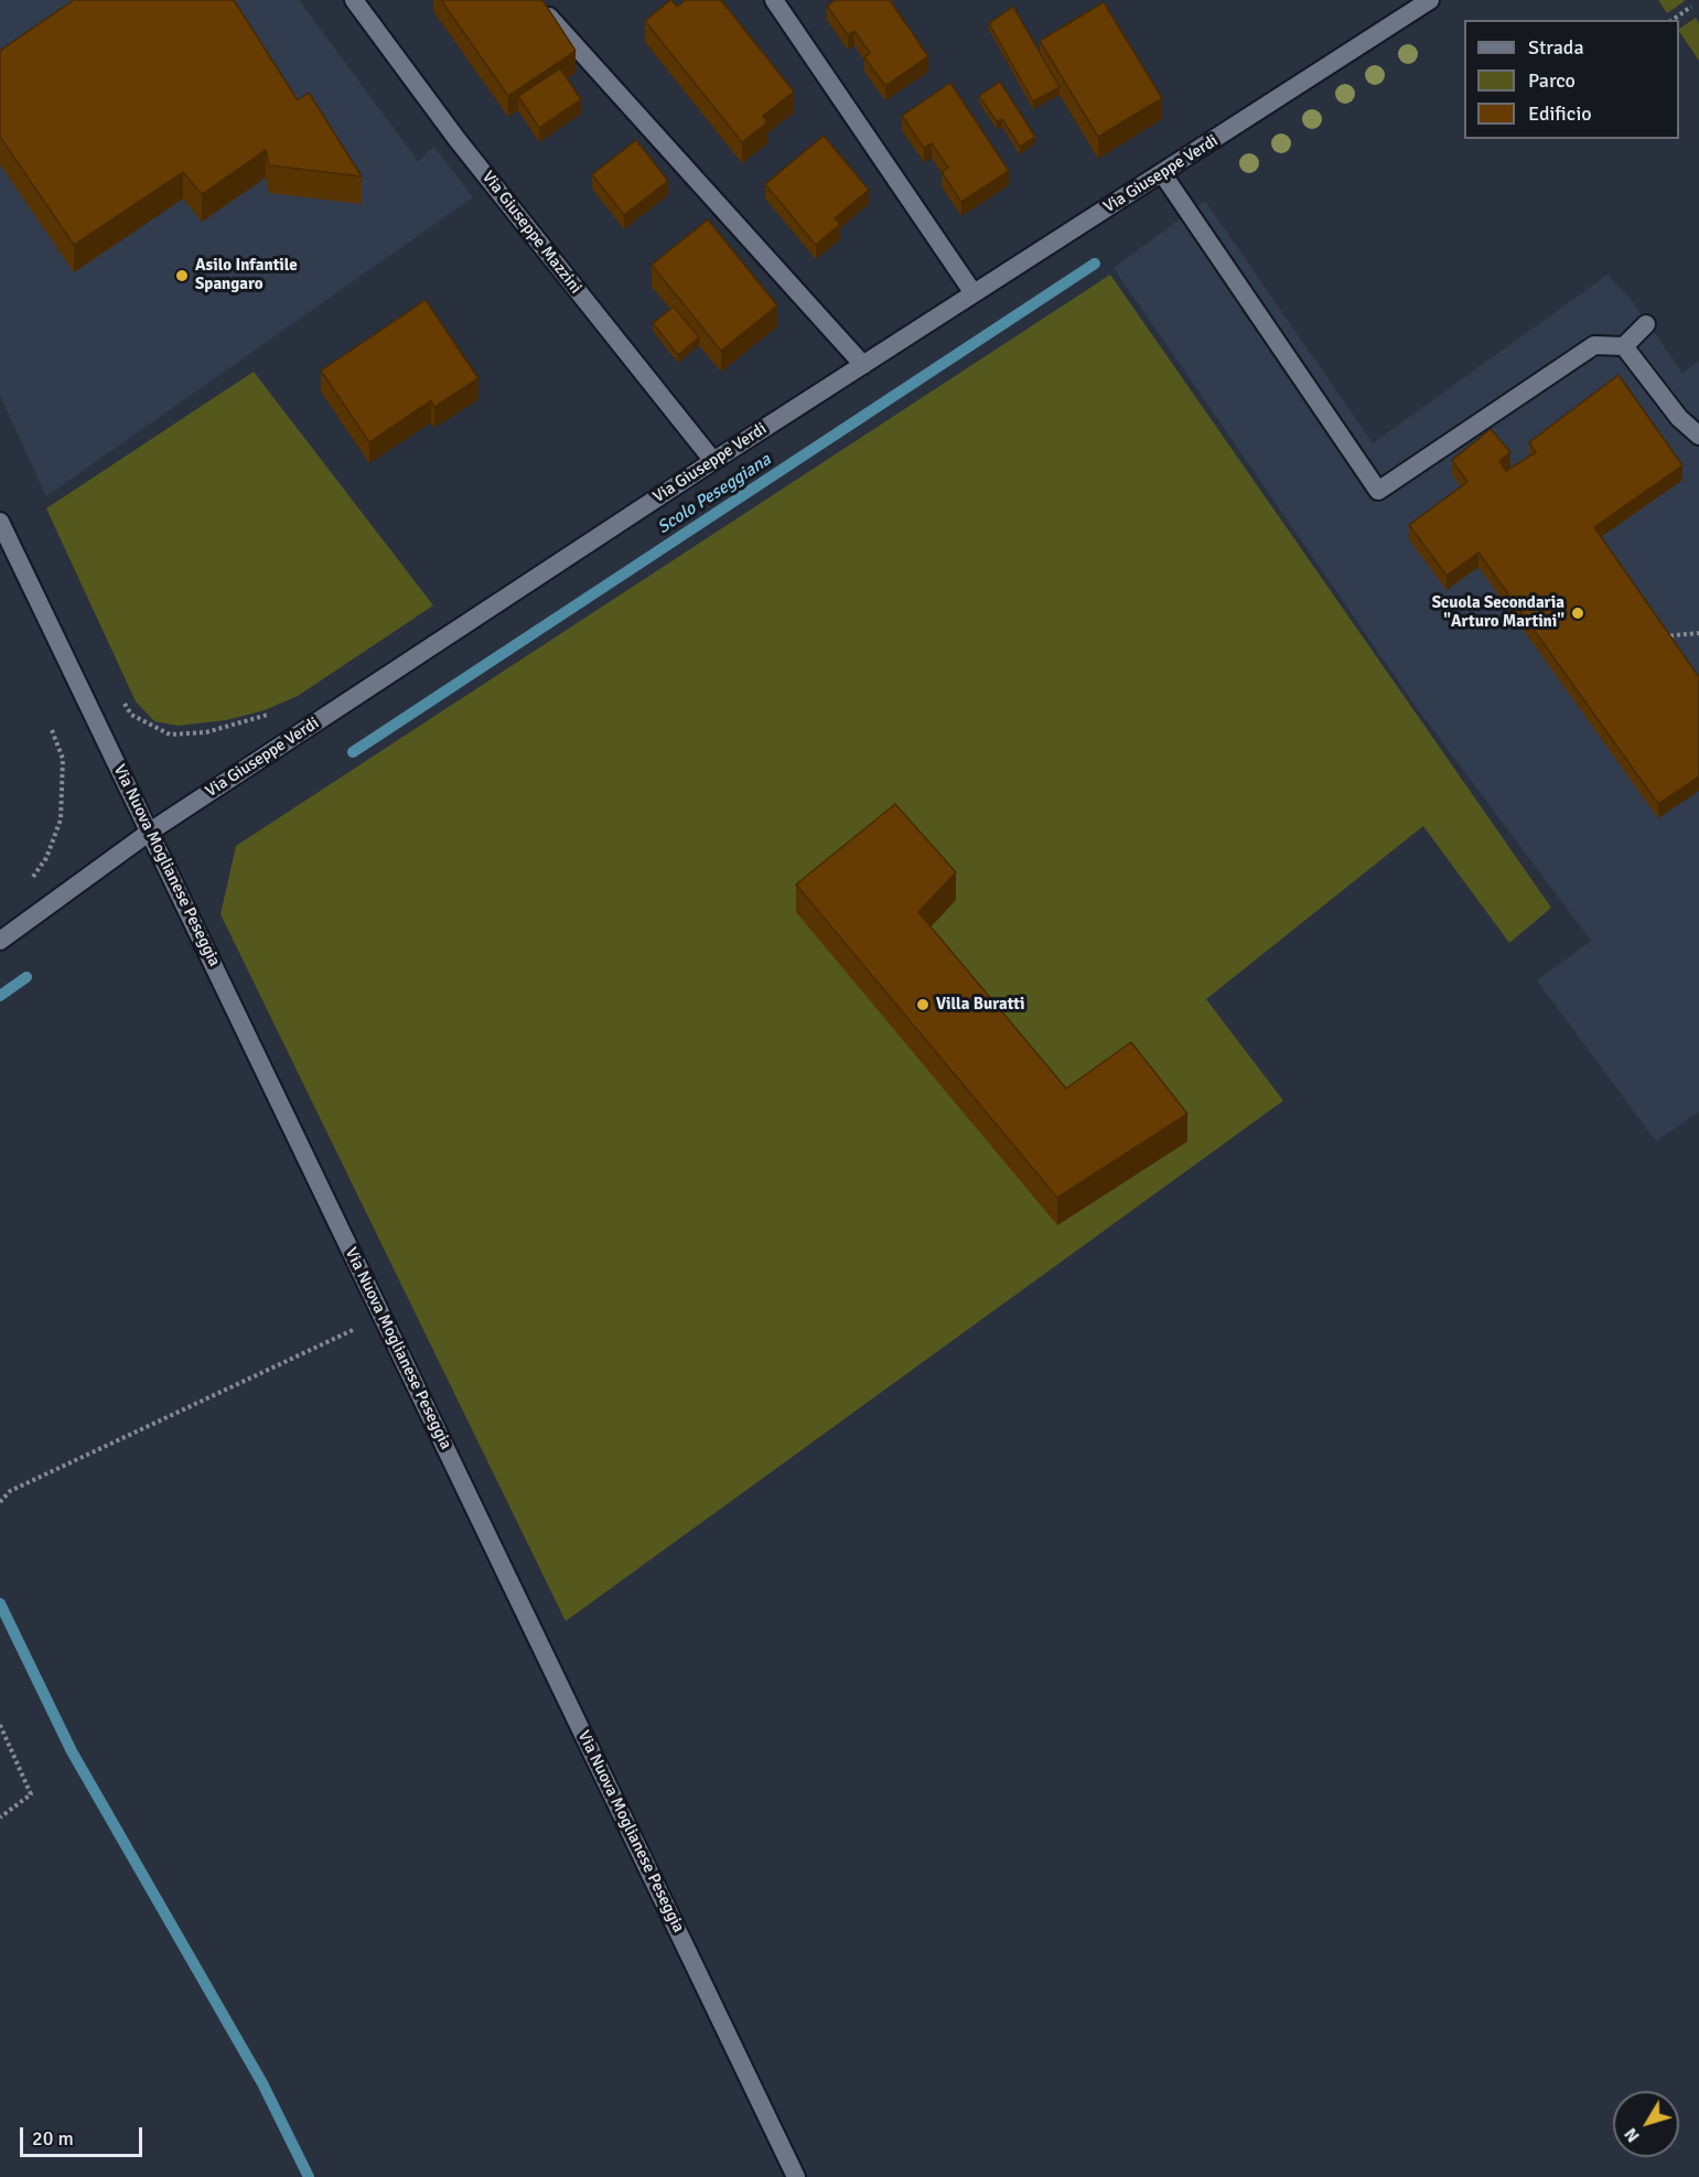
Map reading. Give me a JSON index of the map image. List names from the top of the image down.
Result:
{
  "streets": {
    "street": ["Via Giuseppe Verdi", "Via Giuseppe Mazzini", "Via Nuova Moglianese Peseggia"]
  },
  "crossings": [
    ["Via Giuseppe Verdi", "Via Giuseppe Mazzini"],
    ["Via Giuseppe Verdi", "Via Nuova Moglianese Peseggia"]
  ],
  "water": ["Scolo Peseggiana"],
  "places": ["Asilo Infantile Spangaro", "Scuola Secondaria \"Arturo Martini\"", "Villa Buratti"],
  "legend": ["Strada", "Parco", "Edificio"],
  "scale_bar": "20 m",
  "north": "bottom left"
}
